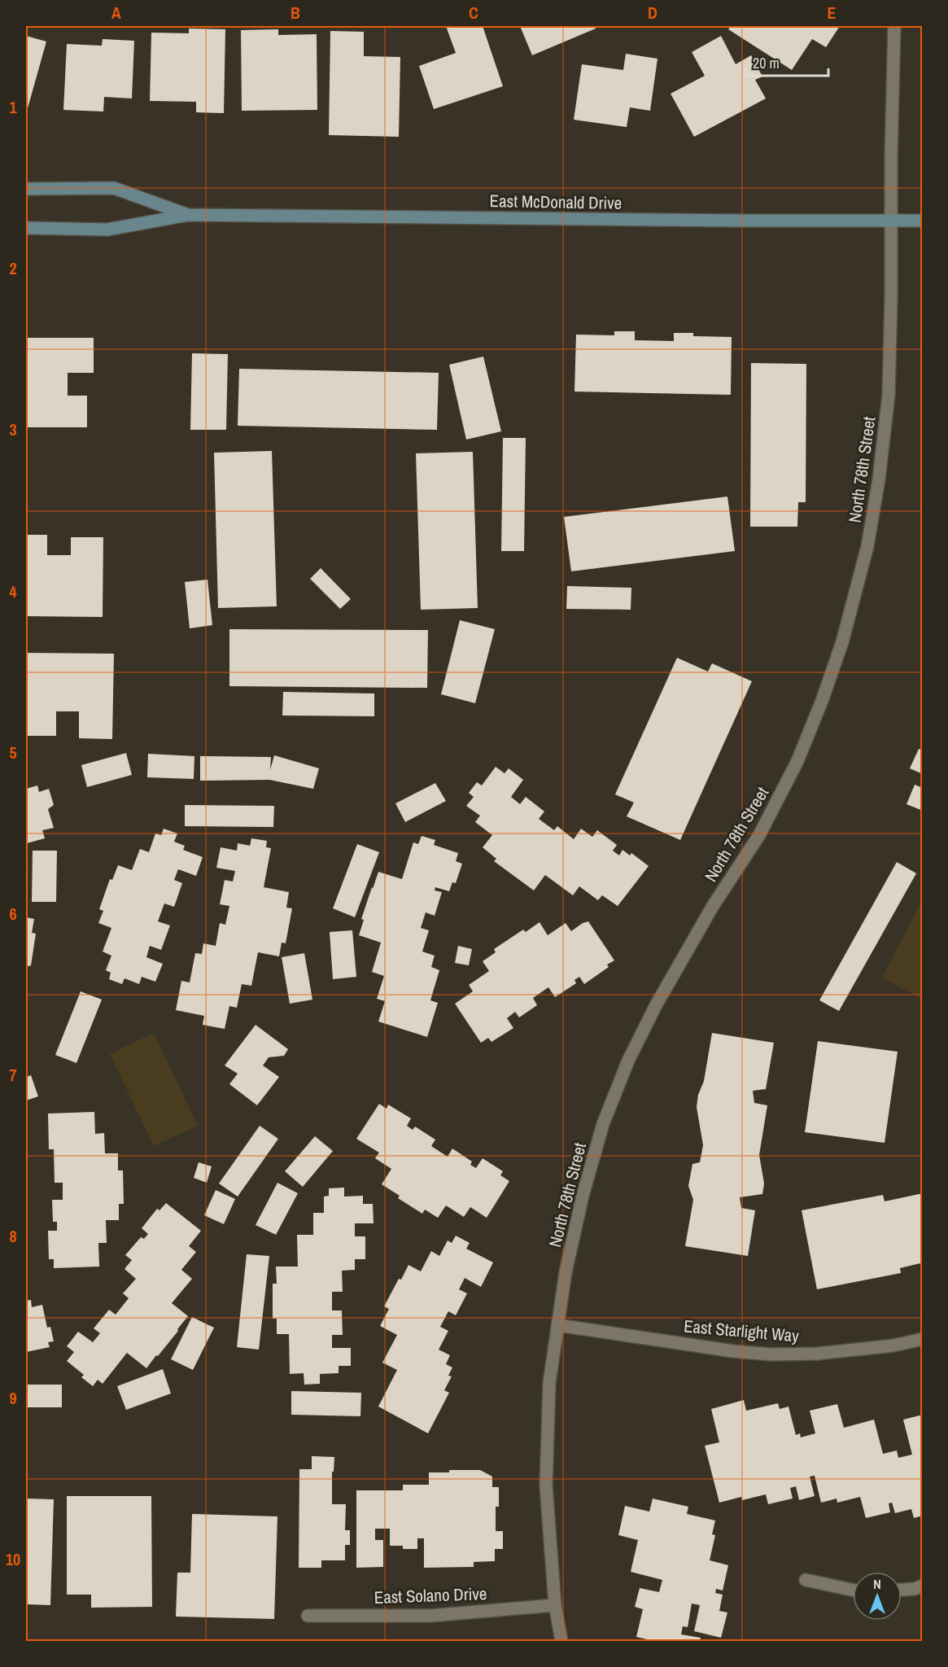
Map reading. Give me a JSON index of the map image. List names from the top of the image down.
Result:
{
  "streets": {
    "main road": ["East McDonald Drive"],
    "street": ["North 78th Street", "East Starlight Way", "East Solano Drive"]
  },
  "crossings": [
    ["East McDonald Drive", "North 78th Street"],
    ["North 78th Street", "East Starlight Way"],
    ["North 78th Street", "East Solano Drive"]
  ],
  "scale_bar": "20 m",
  "north": "top",
  "grid": {
    "columns": [
      "A",
      "B",
      "C",
      "D",
      "E"
    ],
    "rows": [
      "1",
      "2",
      "3",
      "4",
      "5",
      "6",
      "7",
      "8",
      "9",
      "10"
    ]
  }
}
